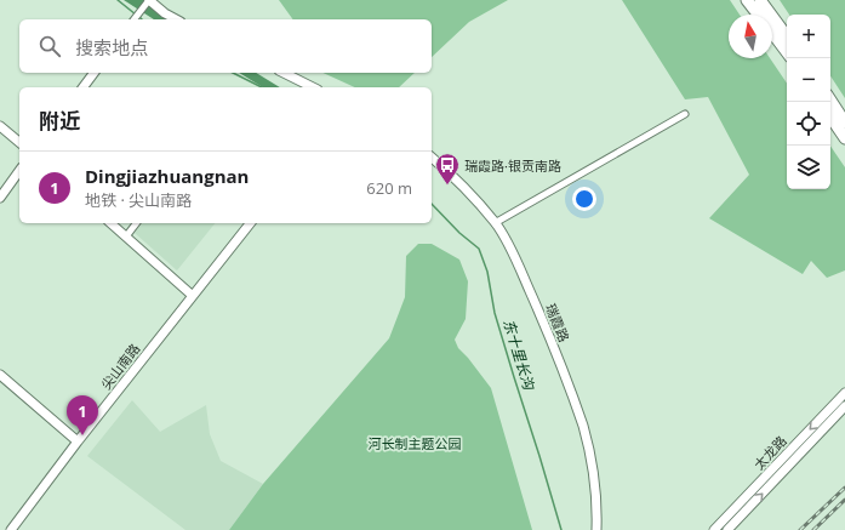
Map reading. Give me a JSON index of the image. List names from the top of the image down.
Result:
{
  "streets": {
    "street": ["瑞霞路", "尖山南路", "太龙路"]
  },
  "water": ["东十里长沟"],
  "parks": ["河长制主题公园"],
  "places": {
    "bus stop": ["瑞霞路·银贡南路"]
  },
  "north": "top",
  "page": {
    "map_buttons": ["+", "−"],
    "search": "搜索地点",
    "heading": "附近",
    "list": [
      {
        "mark": "1",
        "name": "Dingjiazhuangnan",
        "note": "地铁 · 尖山南路",
        "value": "620 m"
      }
    ],
    "pins": "1"
  }
}
